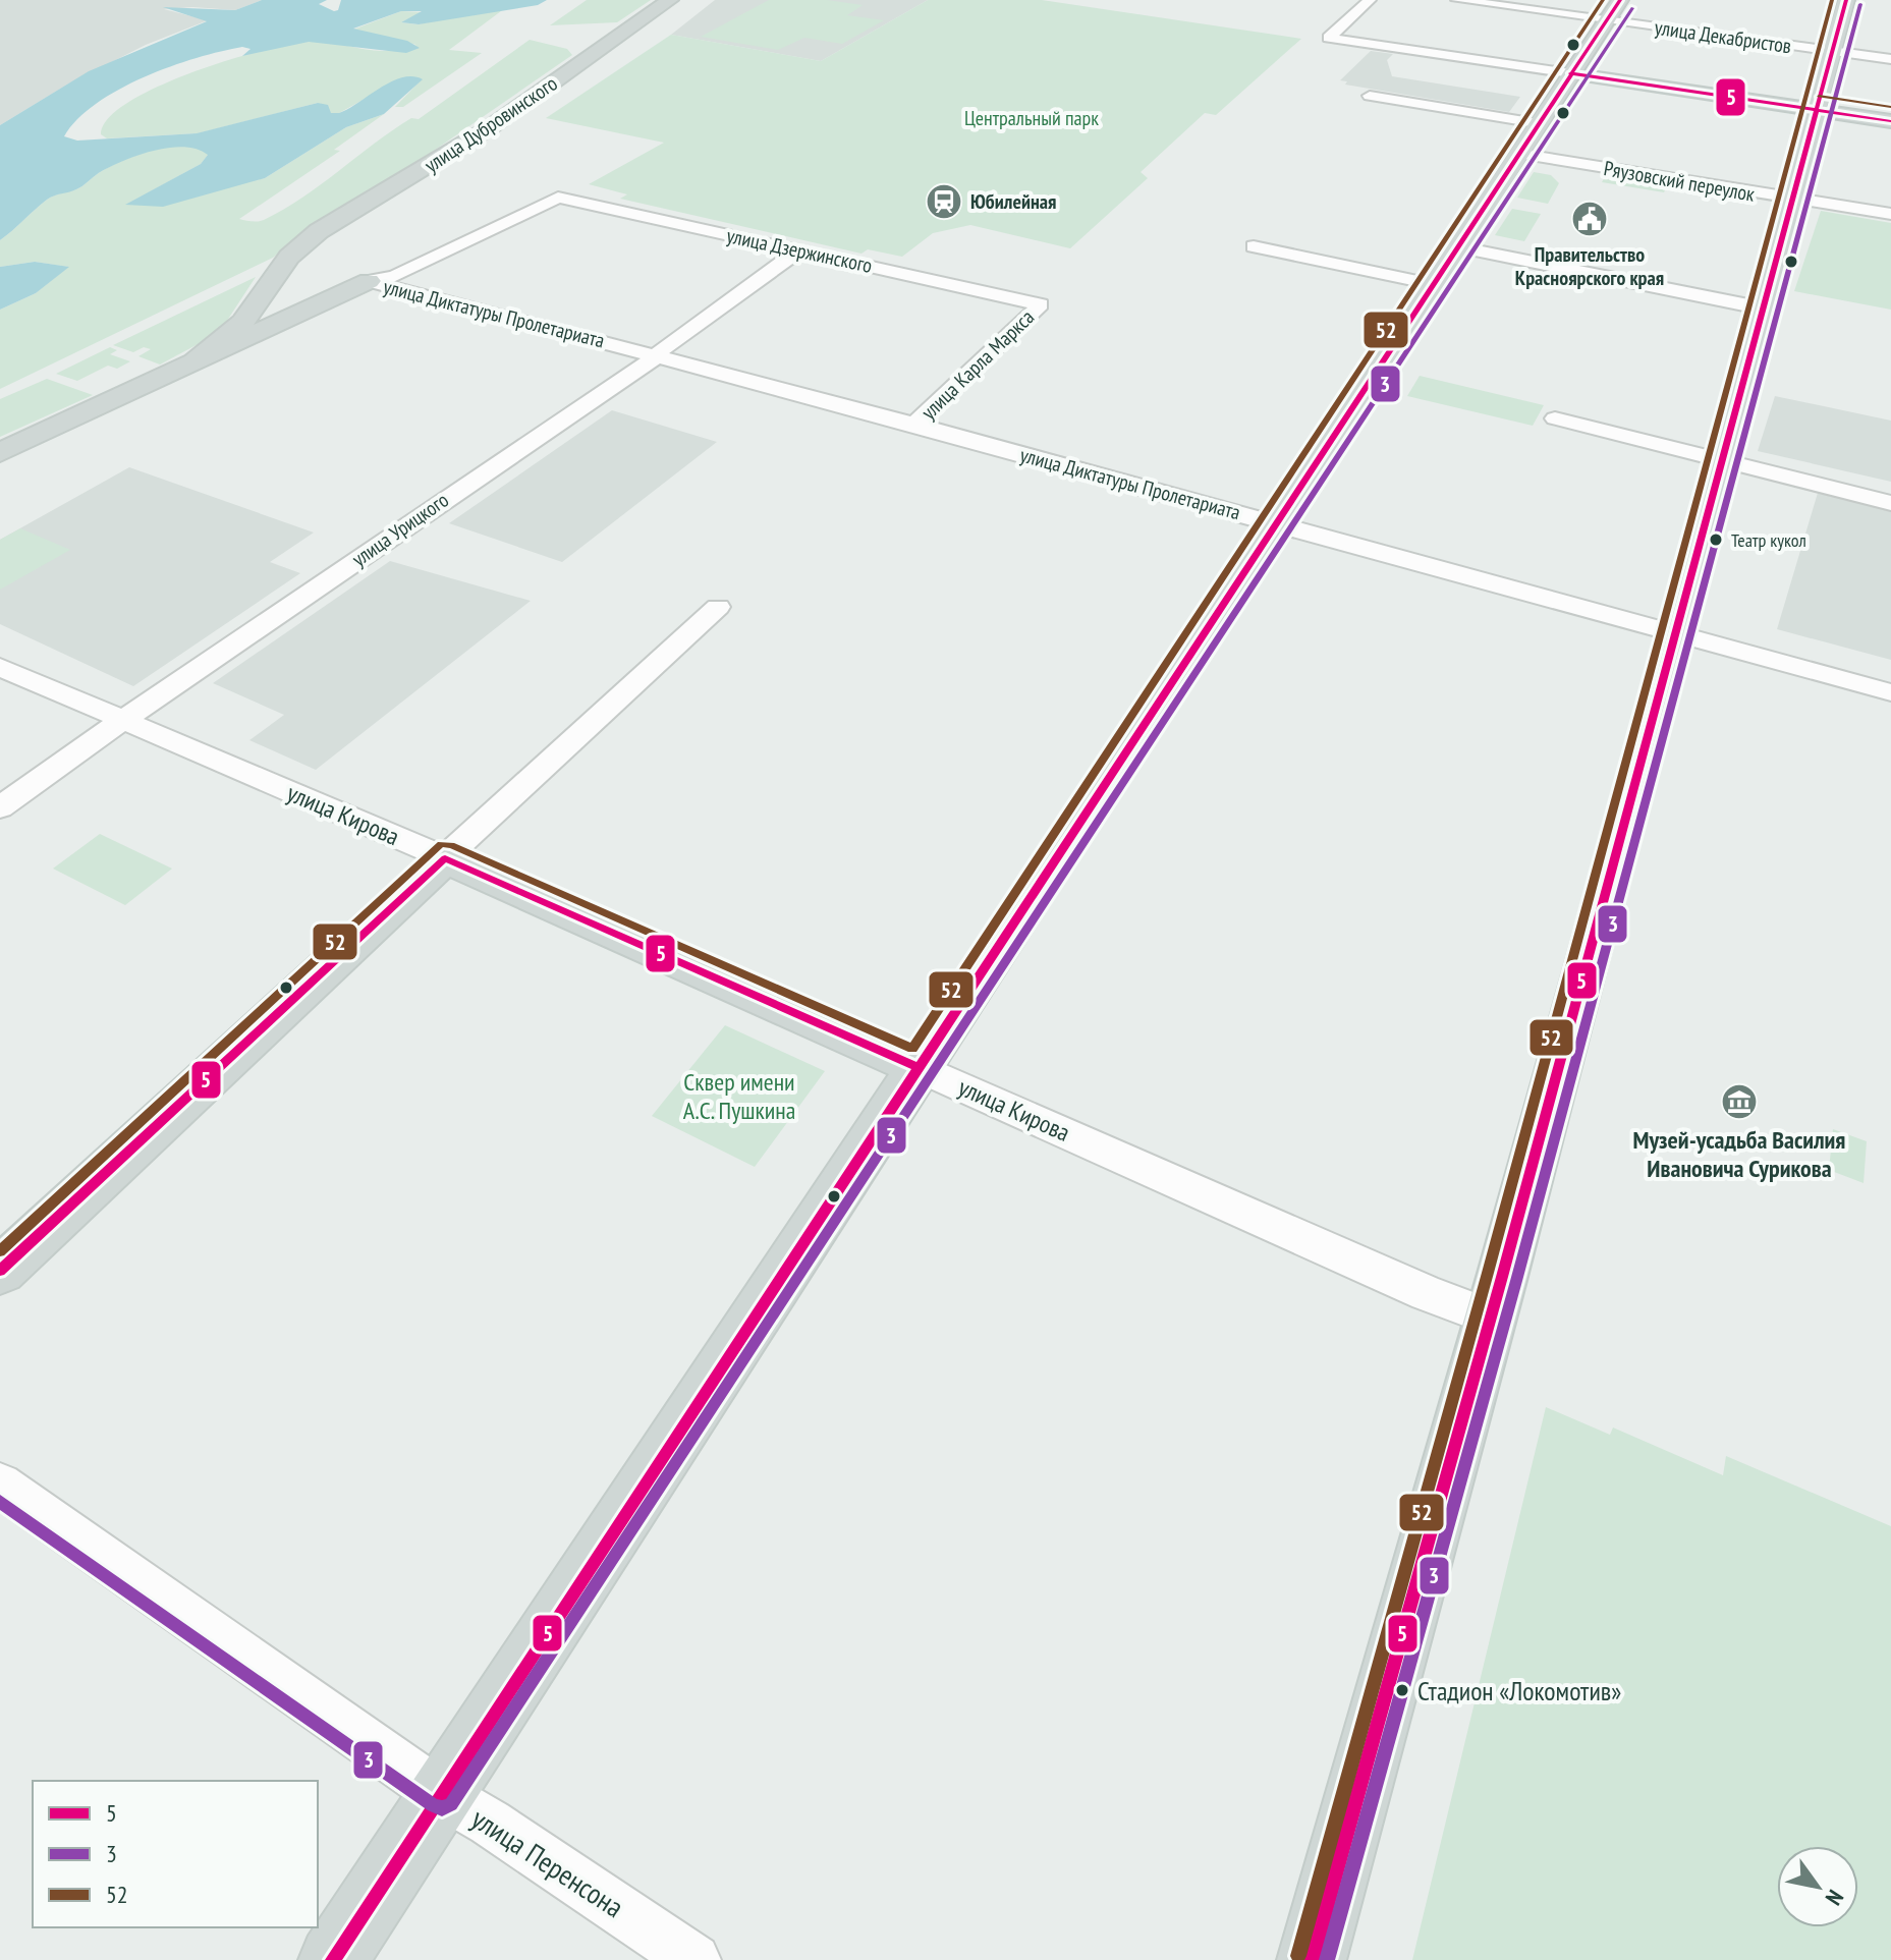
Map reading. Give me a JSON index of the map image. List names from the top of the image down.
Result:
{
  "streets": {
    "main road": ["улица Дубровинского", "улица Кирова"],
    "street": [
      "улица Декабристов",
      "Ряузовский переулок",
      "улица Дзержинского",
      "улица Диктатуры Пролетариата",
      "улица Карла Маркса",
      "улица Урицкого",
      "улица Перенсона"
    ]
  },
  "crossings": [
    ["улица Дубровинского", "улица Дзержинского"],
    ["улица Дубровинского", "улица Диктатуры Пролетариата"],
    ["улица Дзержинского", "улица Карла Маркса"],
    ["улица Дзержинского", "улица Урицкого"],
    ["улица Диктатуры Пролетариата", "улица Карла Маркса"],
    ["улица Диктатуры Пролетариата", "улица Урицкого"],
    ["улица Урицкого", "улица Кирова"]
  ],
  "parks": ["Центральный парк", "Сквер имени А.С. Пушкина"],
  "places": {
    "station": ["Юбилейная"],
    "public building": ["Правительство Красноярского края"],
    "other": ["Театр кукол", "Стадион «Локомотив»"],
    "museum": ["Музей-усадьба Василия Ивановича Сурикова"]
  },
  "lines": ["transit line 5", "transit line 52", "transit line 3"],
  "legend": ["5", "3", "52"],
  "north": "bottom right"
}
